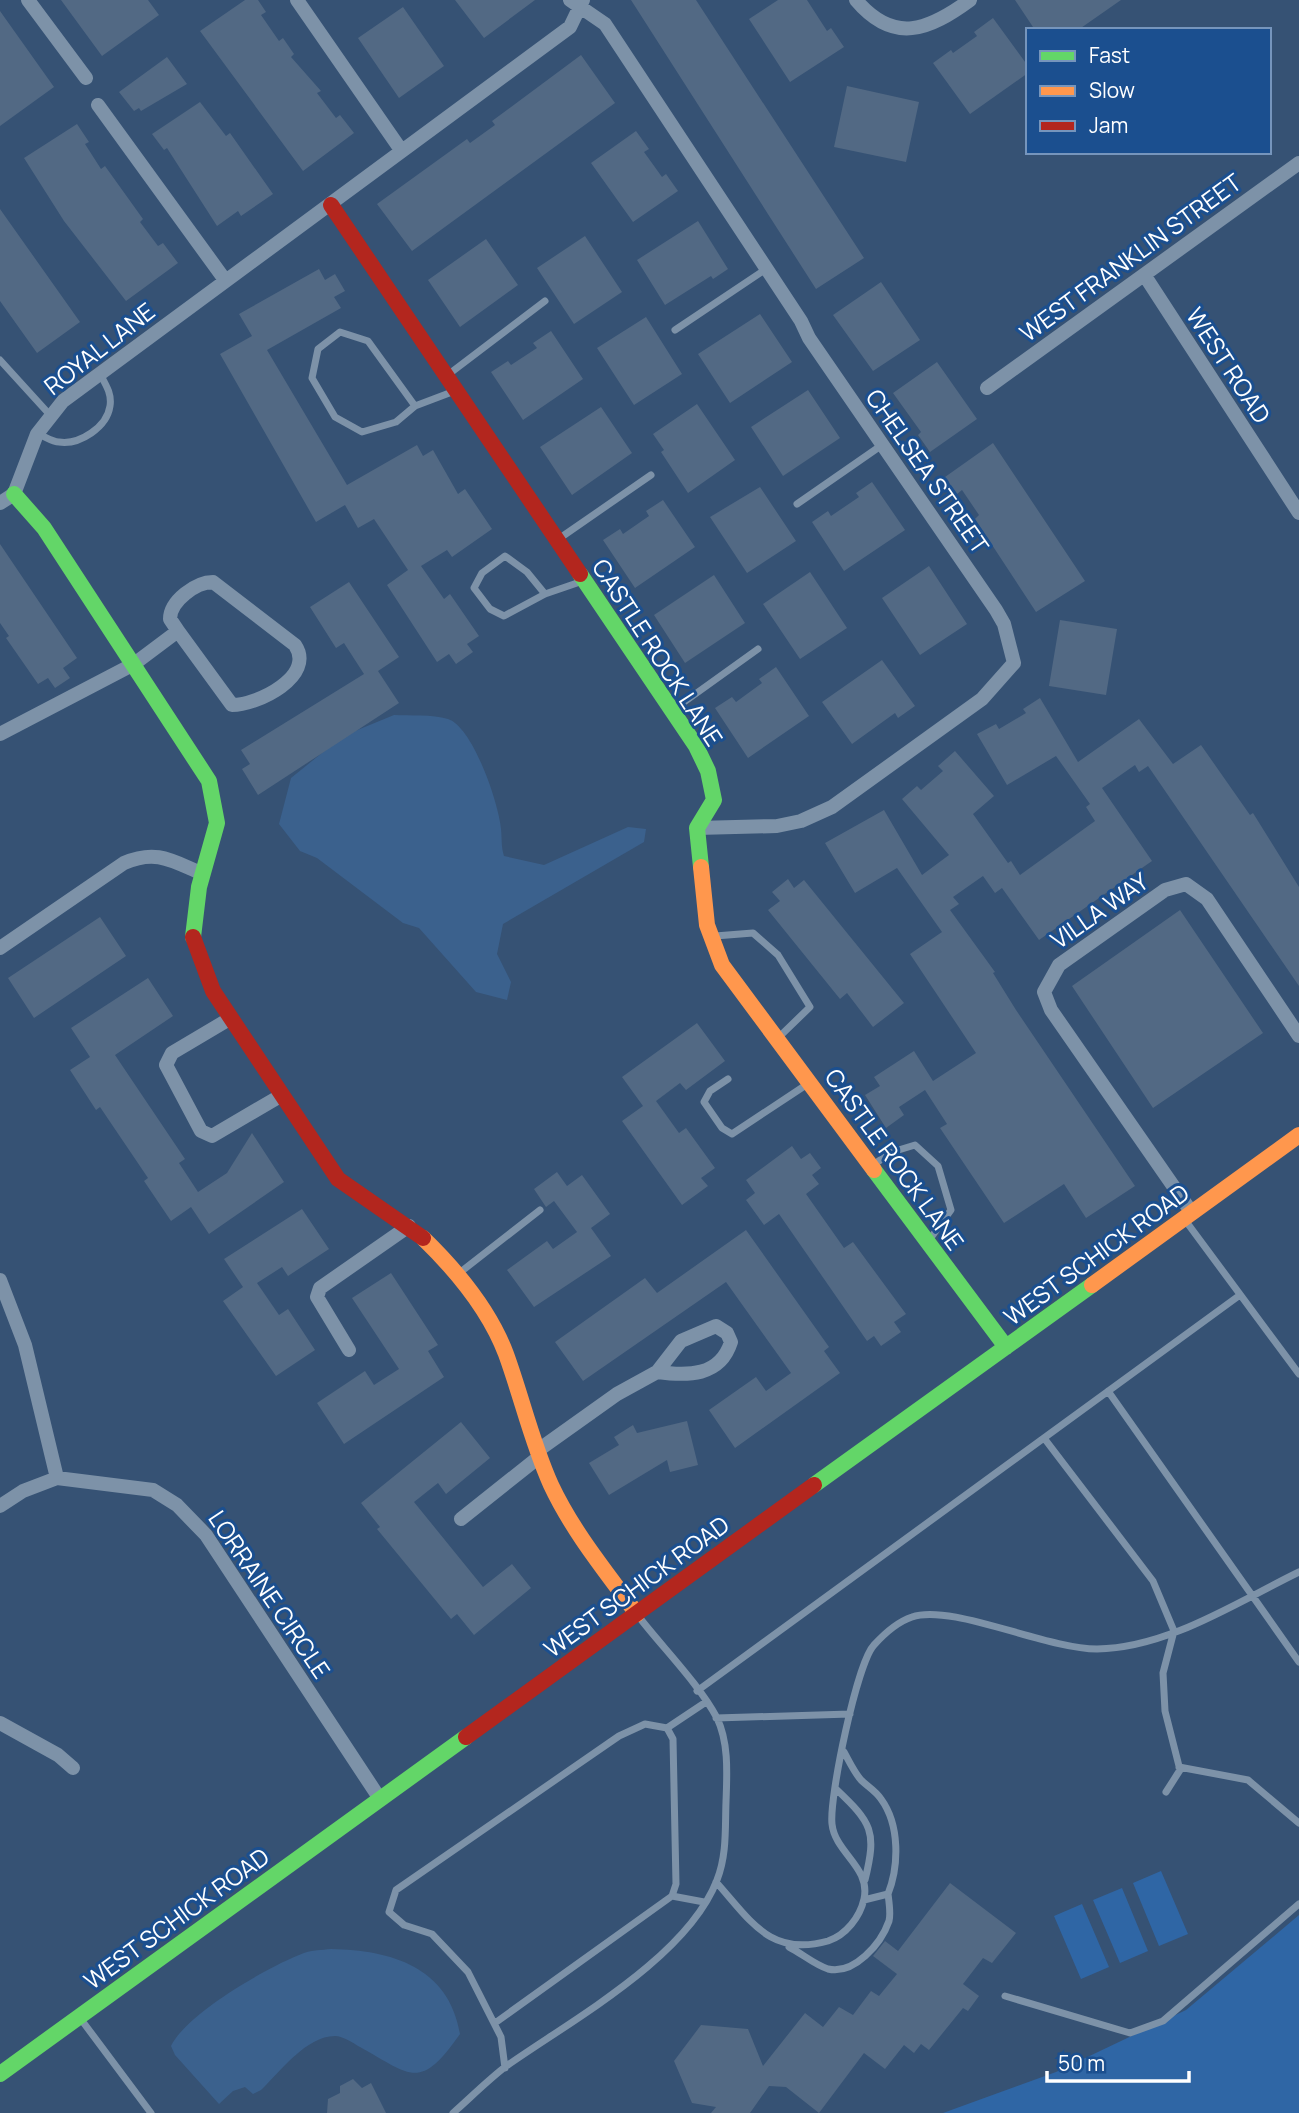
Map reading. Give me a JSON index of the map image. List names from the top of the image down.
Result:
{
  "streets": {
    "street": [
      "WEST FRANKLIN STREET",
      "ROYAL LANE",
      "WEST ROAD",
      "CHELSEA STREET",
      "CASTLE ROCK LANE",
      "VILLA WAY",
      "WEST SCHICK ROAD",
      "LORRAINE CIRCLE"
    ]
  },
  "crossings": [
    ["WEST FRANKLIN STREET", "WEST ROAD"],
    ["ROYAL LANE", "CHELSEA STREET"],
    ["ROYAL LANE", "CASTLE ROCK LANE"],
    ["CHELSEA STREET", "CASTLE ROCK LANE"],
    ["CASTLE ROCK LANE", "WEST SCHICK ROAD"],
    ["VILLA WAY", "WEST SCHICK ROAD"],
    ["WEST SCHICK ROAD", "LORRAINE CIRCLE"]
  ],
  "legend": ["Fast", "Slow", "Jam"],
  "scale_bar": "50 m"
}
